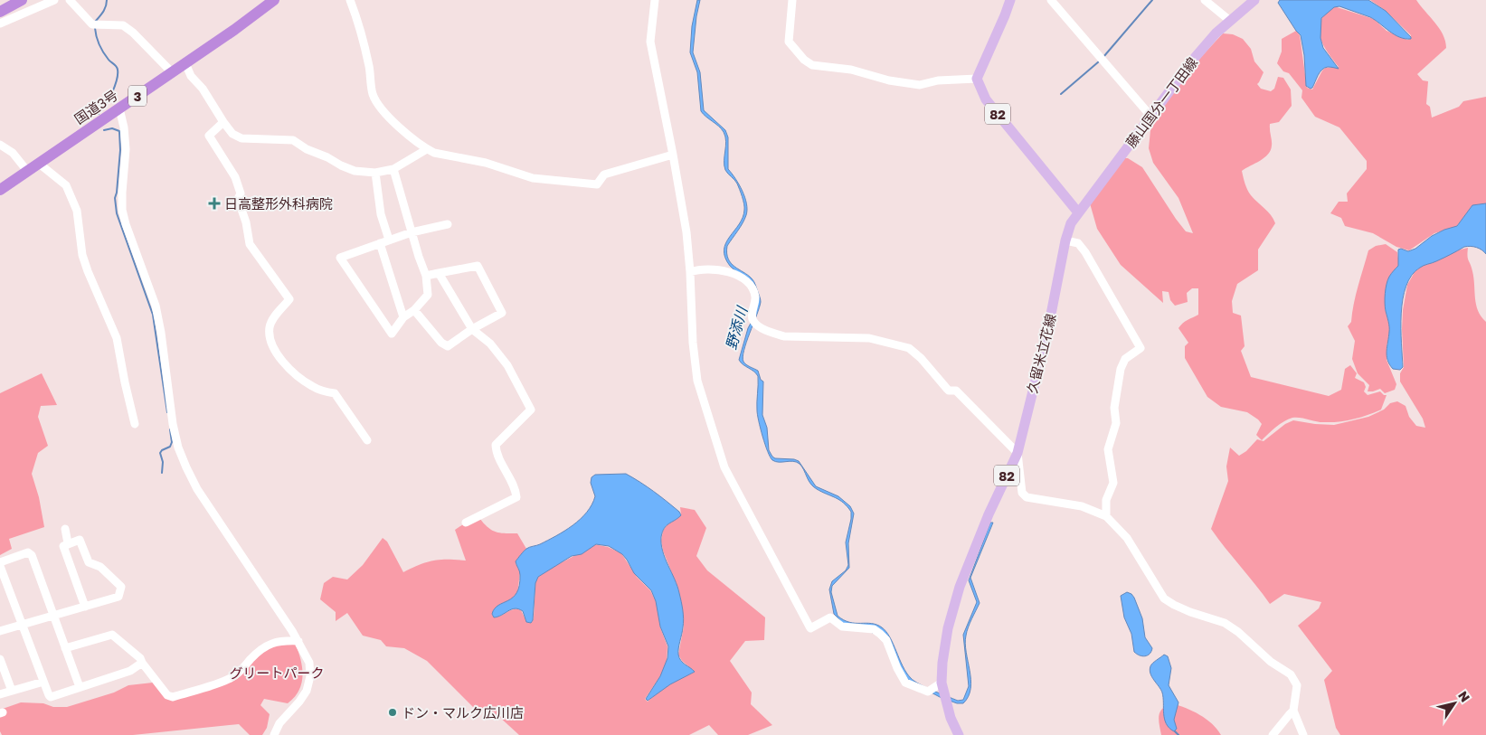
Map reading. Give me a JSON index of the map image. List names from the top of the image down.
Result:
{
  "streets": {
    "highway": ["3", "国道3号"],
    "main road": ["藤山国分一丁田線", "82", "久留米立花線"]
  },
  "crossings": [
    ["藤山国分一丁田線", "82"],
    ["藤山国分一丁田線", "久留米立花線"],
    ["82", "久留米立花線"]
  ],
  "water": ["野添川"],
  "parks": ["グリートパーク"],
  "places": {
    "health": ["日高整形外科病院"],
    "other": ["ドン・マルク広川店"]
  },
  "north": "top right"
}
